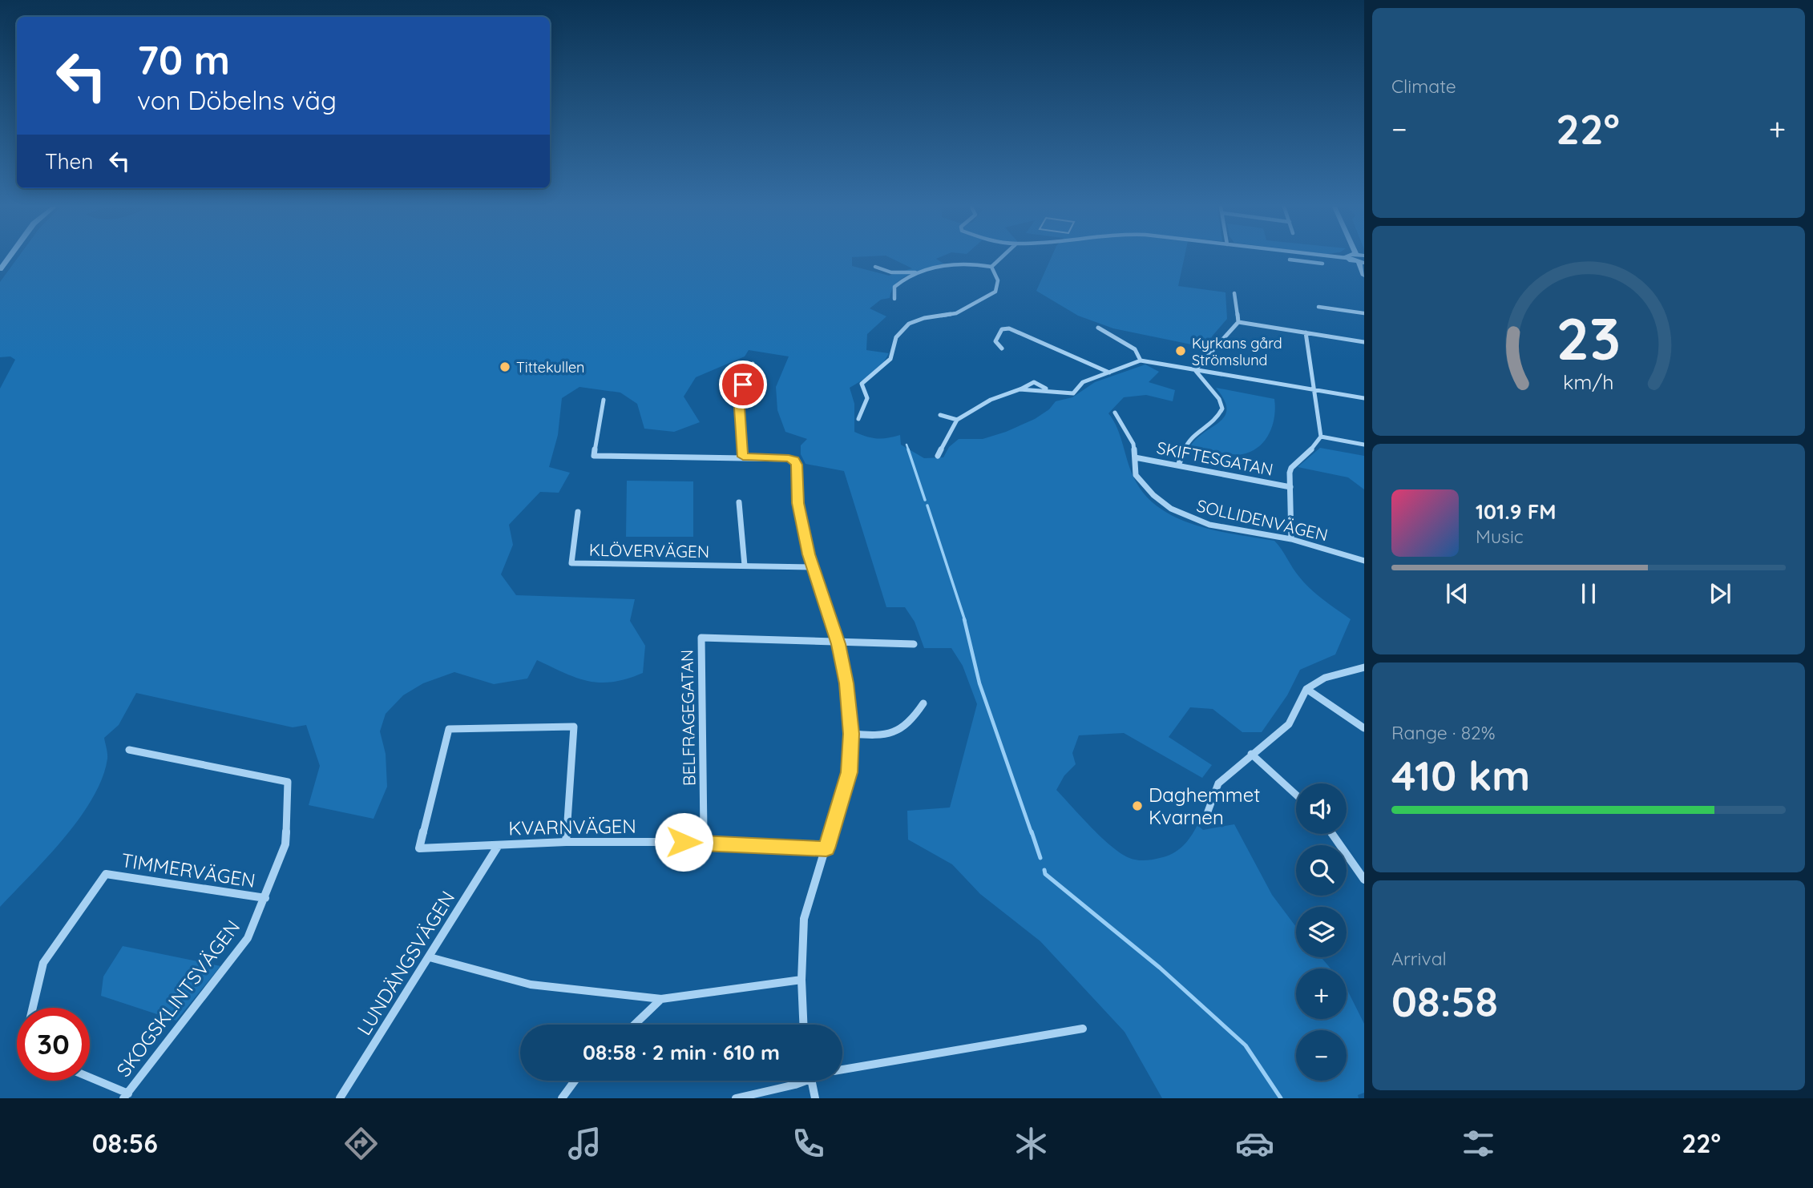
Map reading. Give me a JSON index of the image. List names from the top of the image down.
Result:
{
  "streets": {
    "street": [
      "SKIFTESGATAN",
      "SOLLIDENVÄGEN",
      "KLÖVERVÄGEN",
      "BELFRAGEGATAN",
      "KVARNVÄGEN",
      "TIMMERVÄGEN",
      "LUNDÄNGSVÄGEN",
      "SKOGSKLINTSVÄGEN"
    ]
  },
  "crossings": [
    ["SKIFTESGATAN", "SOLLIDENVÄGEN"],
    ["BELFRAGEGATAN", "KVARNVÄGEN"],
    ["KVARNVÄGEN", "LUNDÄNGSVÄGEN"],
    ["TIMMERVÄGEN", "SKOGSKLINTSVÄGEN"]
  ],
  "places": ["Kyrkans gård Strömslund", "Tittekullen", "Daghemmet Kvarnen"],
  "page": {
    "tile": [
      "Climate",
      ["Range · 82%", "410 km"],
      ["Arrival", "08:58"]
    ],
    "turn": ["70 m", "von Döbelns väg"],
    "heat": ["−", "22°", "+"],
    "then": "Then",
    "song": ["101.9 FM", "Music"],
    "map_buttons": ["+", "−"],
    "limit": "30",
    "trip": "08:58 · 2 min · 610 m",
    "tabs": ["08:56", "22°"],
    "gauge": ["23", "km/h"]
  }
}
